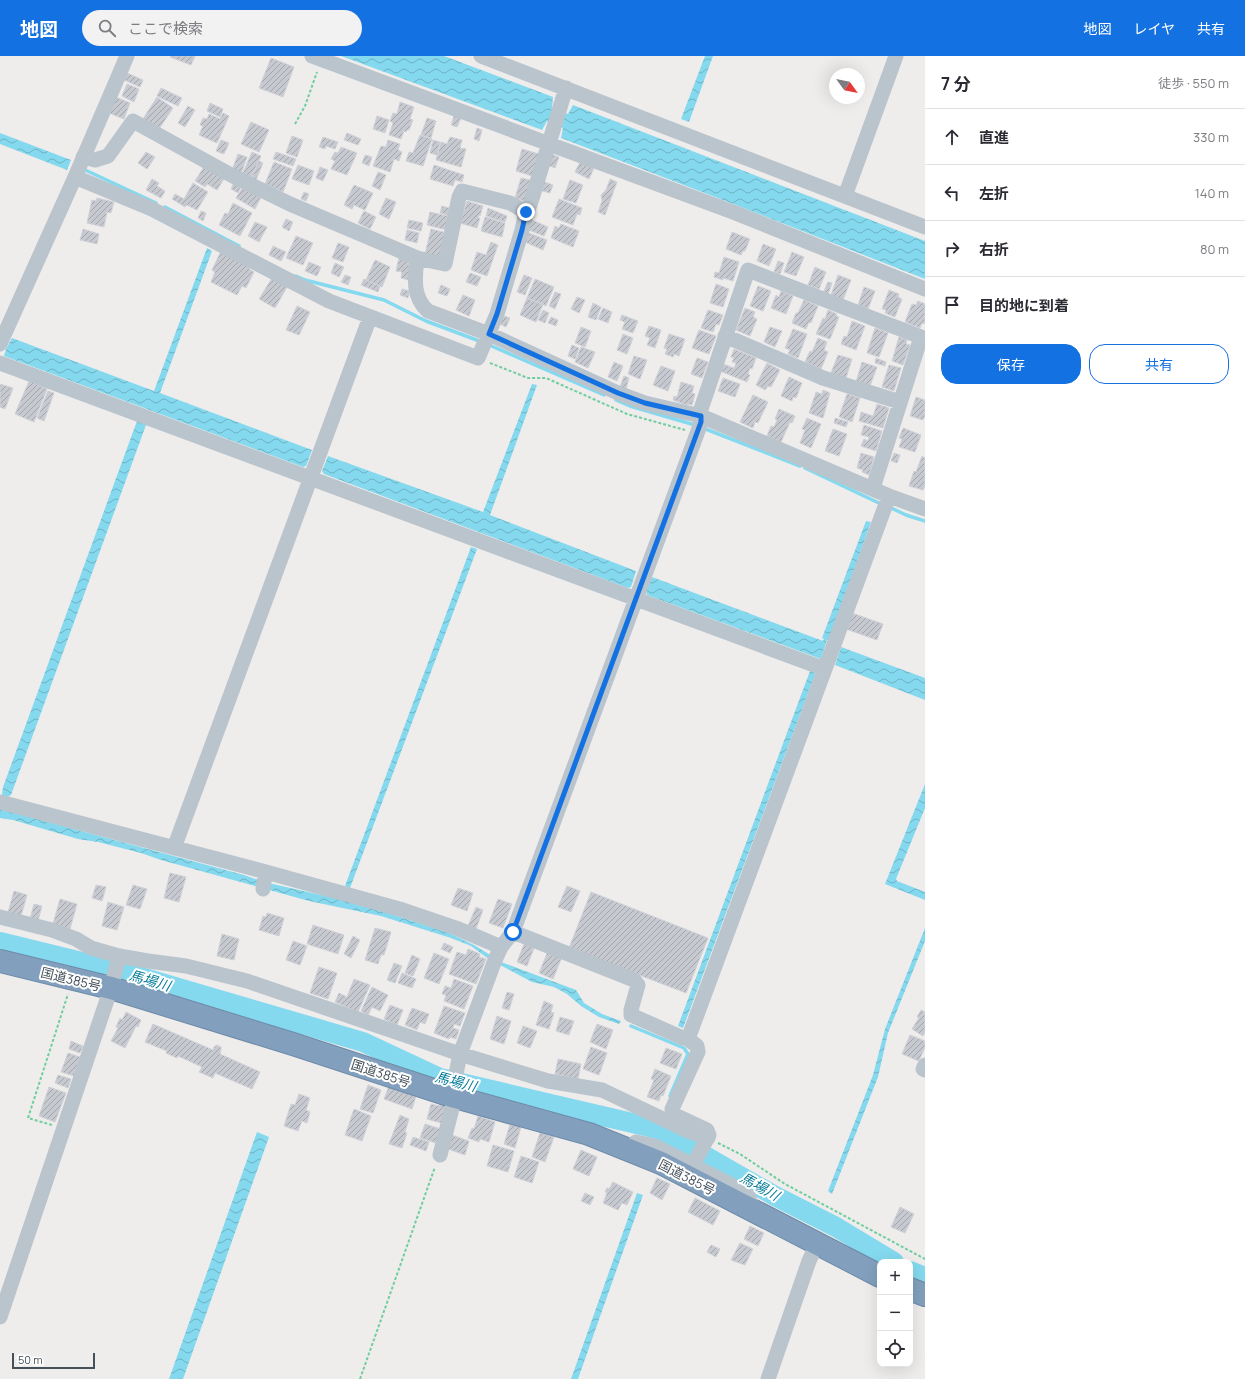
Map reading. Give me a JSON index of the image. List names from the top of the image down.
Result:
{
  "streets": {
    "highway": ["国道385号"]
  },
  "water": ["馬場川"],
  "scale_bar": "50 m",
  "north": "bottom right",
  "page": {
    "header": "地図",
    "search": "ここで検索",
    "nav": ["地図", "レイヤ", "共有"],
    "heading": ["7 分", "徒歩 · 550 m"],
    "list": [
      ["直進", "330 m"],
      ["左折", "140 m"],
      ["右折", "80 m"],
      "目的地に到着"
    ],
    "buttons": ["保存", "共有"],
    "map_buttons": ["+", "−"],
    "scale": "50 m"
  }
}
